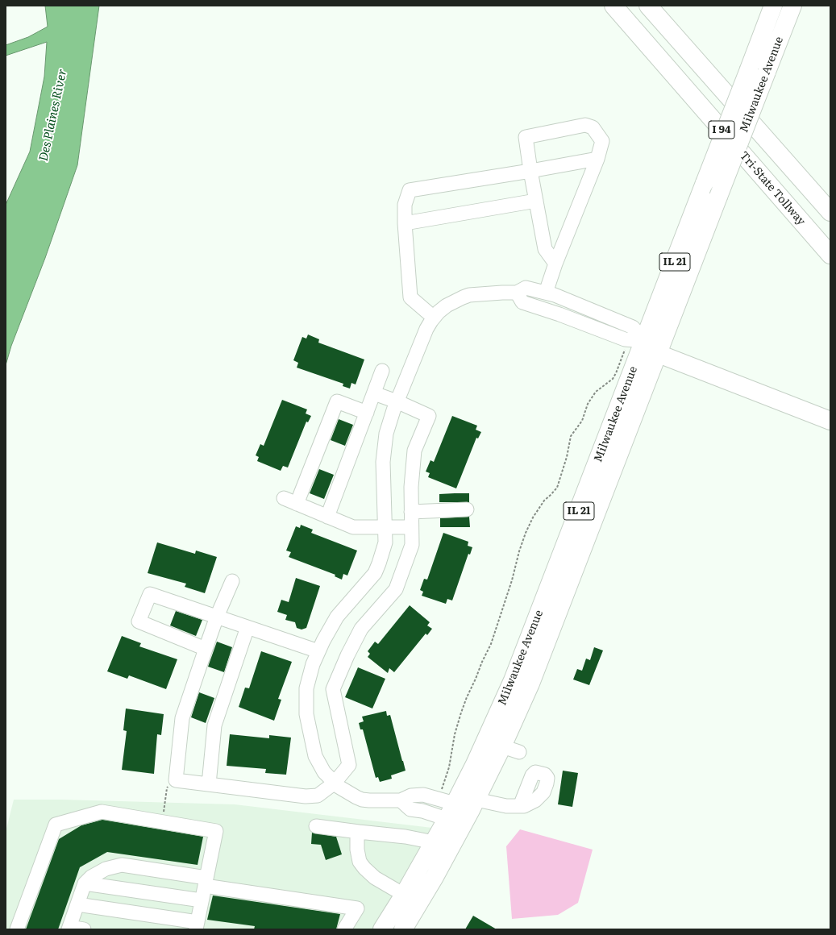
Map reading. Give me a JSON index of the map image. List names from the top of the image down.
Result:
{
  "streets": {
    "main road": [
      "Milwaukee Avenue",
      "I 94",
      "Tri-State Tollway",
      "IL 21"
    ]
  },
  "water": ["Des Plaines River"]
}
